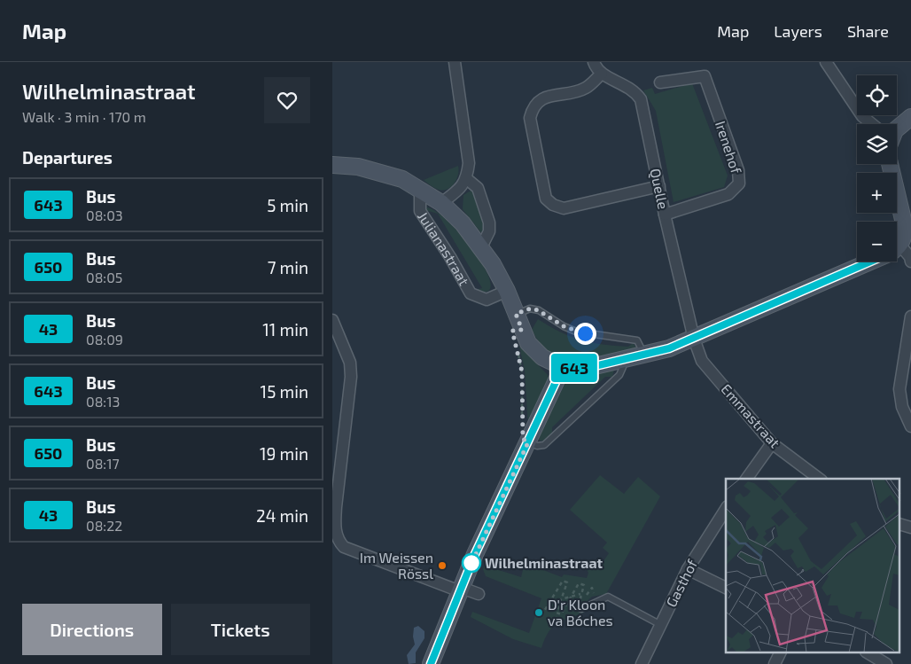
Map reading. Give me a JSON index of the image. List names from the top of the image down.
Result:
{
  "streets": {
    "street": [
      "Irenehof",
      "Quelle",
      "Julianastraat",
      "Emmastraat",
      "Gasthof"
    ]
  },
  "crossings": [
    ["Irenehof", "Quelle"],
    ["Quelle", "Emmastraat"]
  ],
  "places": ["Wilhelminastraat", "Im Weissen Rössl", "D'r Kloon va Bóches"],
  "lines": ["bus line 643"],
  "page": {
    "header": "Map",
    "nav": ["Map", "Layers", "Share"],
    "heading": [
      ["Wilhelminastraat", "Walk · 3 min · 170 m"],
      "Departures"
    ],
    "on_map": "643",
    "map_buttons": ["+", "−"],
    "list": [
      {
        "mark": "643",
        "name": "Bus",
        "note": "08:03",
        "value": "5 min"
      },
      {
        "mark": "650",
        "name": "Bus",
        "note": "08:05",
        "value": "7 min"
      },
      {
        "mark": "43",
        "name": "Bus",
        "note": "08:09",
        "value": "11 min"
      },
      {
        "mark": "643",
        "name": "Bus",
        "note": "08:13",
        "value": "15 min"
      },
      {
        "mark": "650",
        "name": "Bus",
        "note": "08:17",
        "value": "19 min"
      },
      {
        "mark": "43",
        "name": "Bus",
        "note": "08:22",
        "value": "24 min"
      }
    ],
    "buttons": ["Directions", "Tickets"]
  }
}
